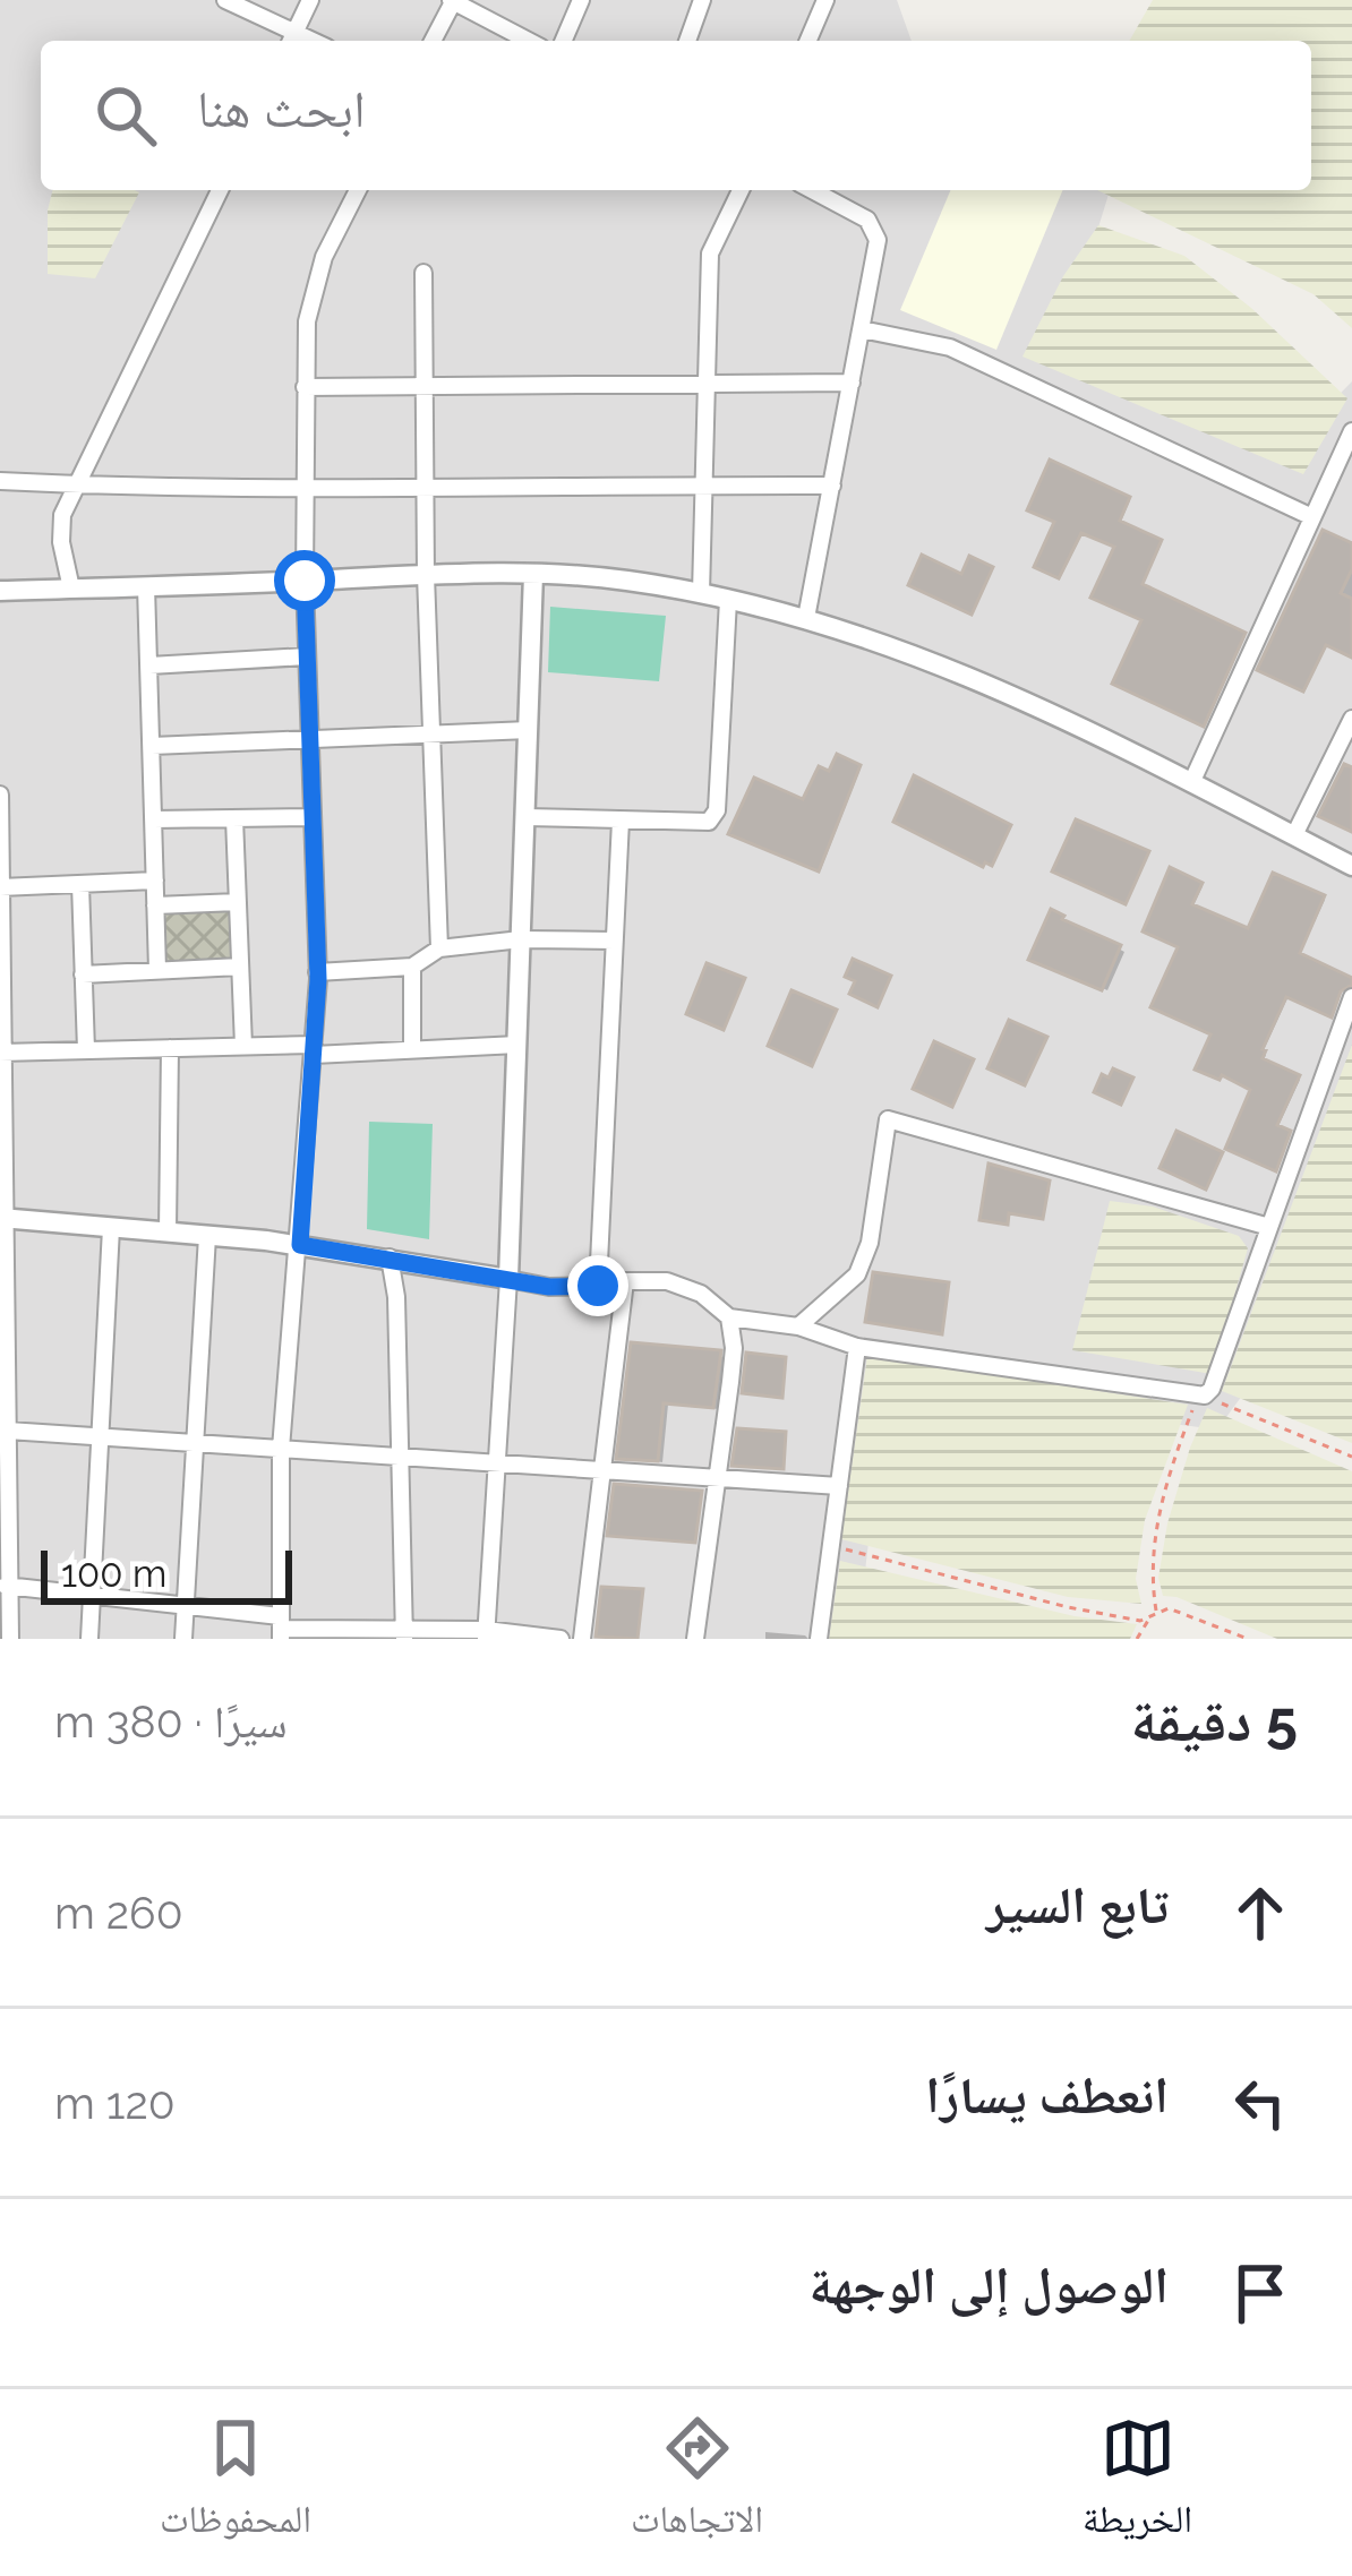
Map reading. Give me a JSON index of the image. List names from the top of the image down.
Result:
{
  "scale_bar": "100 m",
  "page": {
    "search": "ابحث هنا",
    "scale": "100 m",
    "heading": ["5 دقيقة", "سيرًا · 380 m"],
    "list": [
      ["تابع السير", "260 m"],
      ["انعطف يسارًا", "120 m"],
      "الوصول إلى الوجهة"
    ],
    "nav": ["الخريطة", "الاتجاهات", "المحفوظات"]
  }
}
